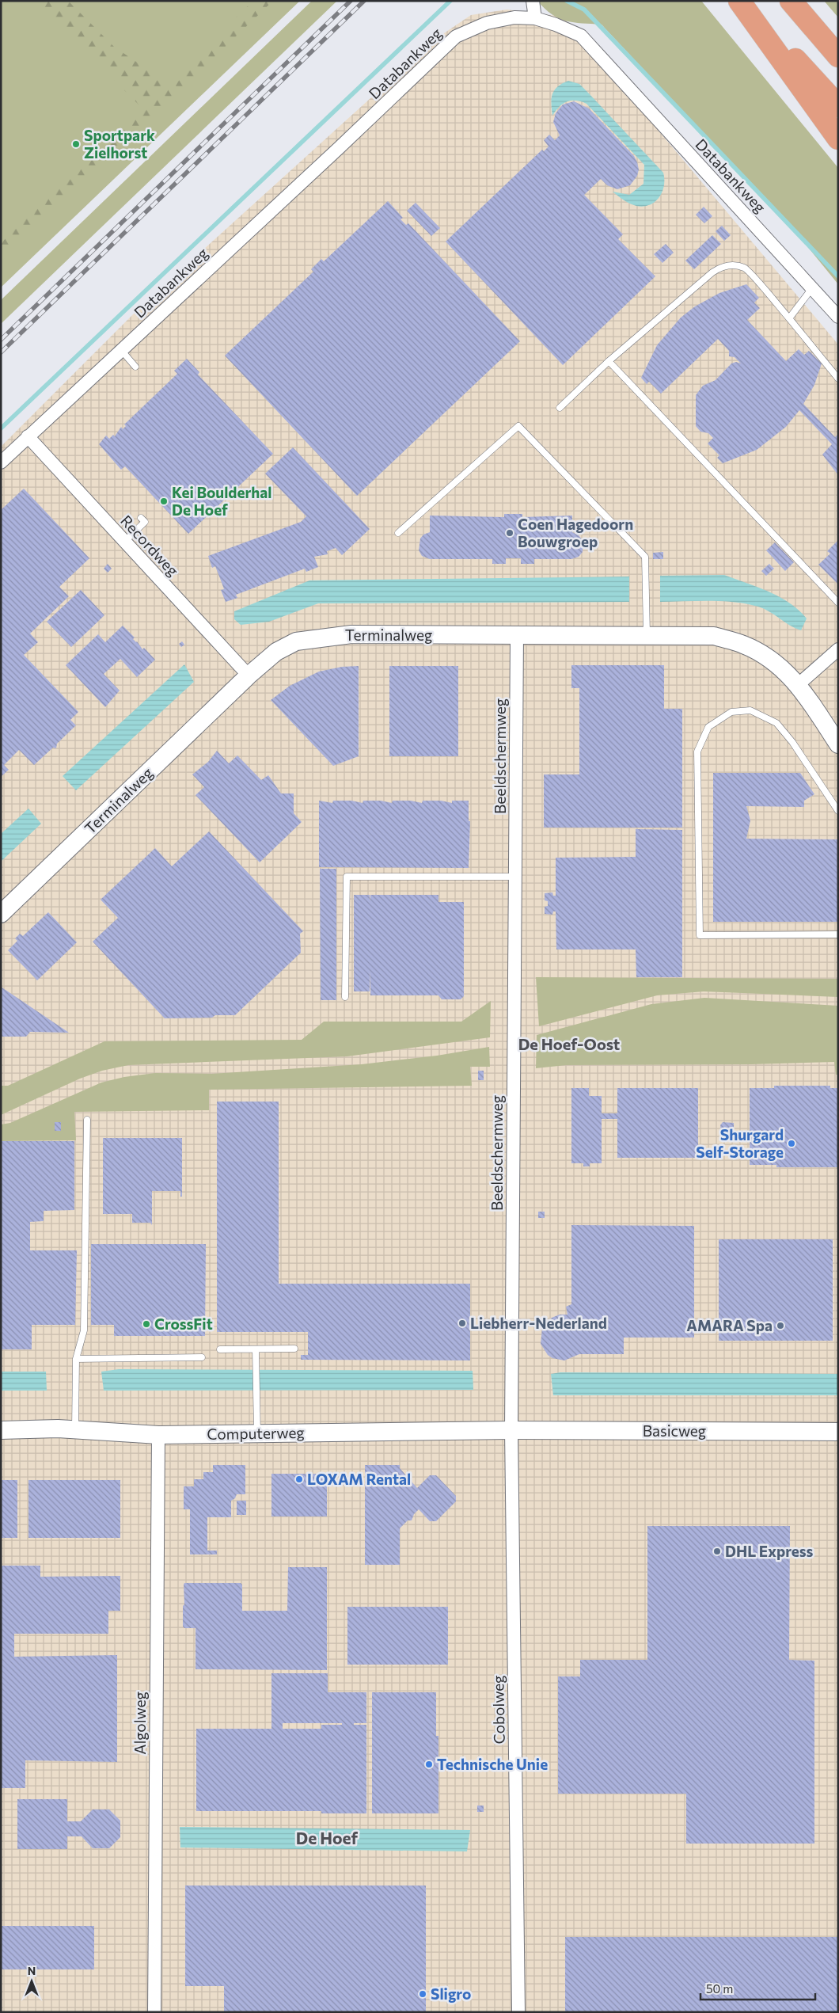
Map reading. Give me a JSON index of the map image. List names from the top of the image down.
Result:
{
  "streets": {
    "street": [
      "Databankweg",
      "Recordweg",
      "Terminalweg",
      "Beeldschermweg",
      "Basicweg",
      "Computerweg",
      "Cobolweg",
      "Algolweg"
    ]
  },
  "crossings": [
    ["Databankweg", "Recordweg"],
    ["Recordweg", "Terminalweg"],
    ["Terminalweg", "Beeldschermweg"],
    ["Beeldschermweg", "Basicweg"],
    ["Beeldschermweg", "Computerweg"],
    ["Beeldschermweg", "Cobolweg"],
    ["Basicweg", "Computerweg"],
    ["Basicweg", "Cobolweg"],
    ["Computerweg", "Cobolweg"],
    ["Computerweg", "Algolweg"]
  ],
  "districts": ["De Hoef-Oost", "De Hoef"],
  "places": [
    "Sportpark Zielhorst",
    "Kei Boulderhal De Hoef",
    "Coen Hagedoorn Bouwgroep",
    "Shurgard Self-Storage",
    "Liebherr-Nederland",
    "CrossFit",
    "AMARA Spa",
    "LOXAM Rental",
    "DHL Express",
    "Technische Unie",
    "Sligro"
  ],
  "scale_bar": "50 m",
  "north": "top"
}
